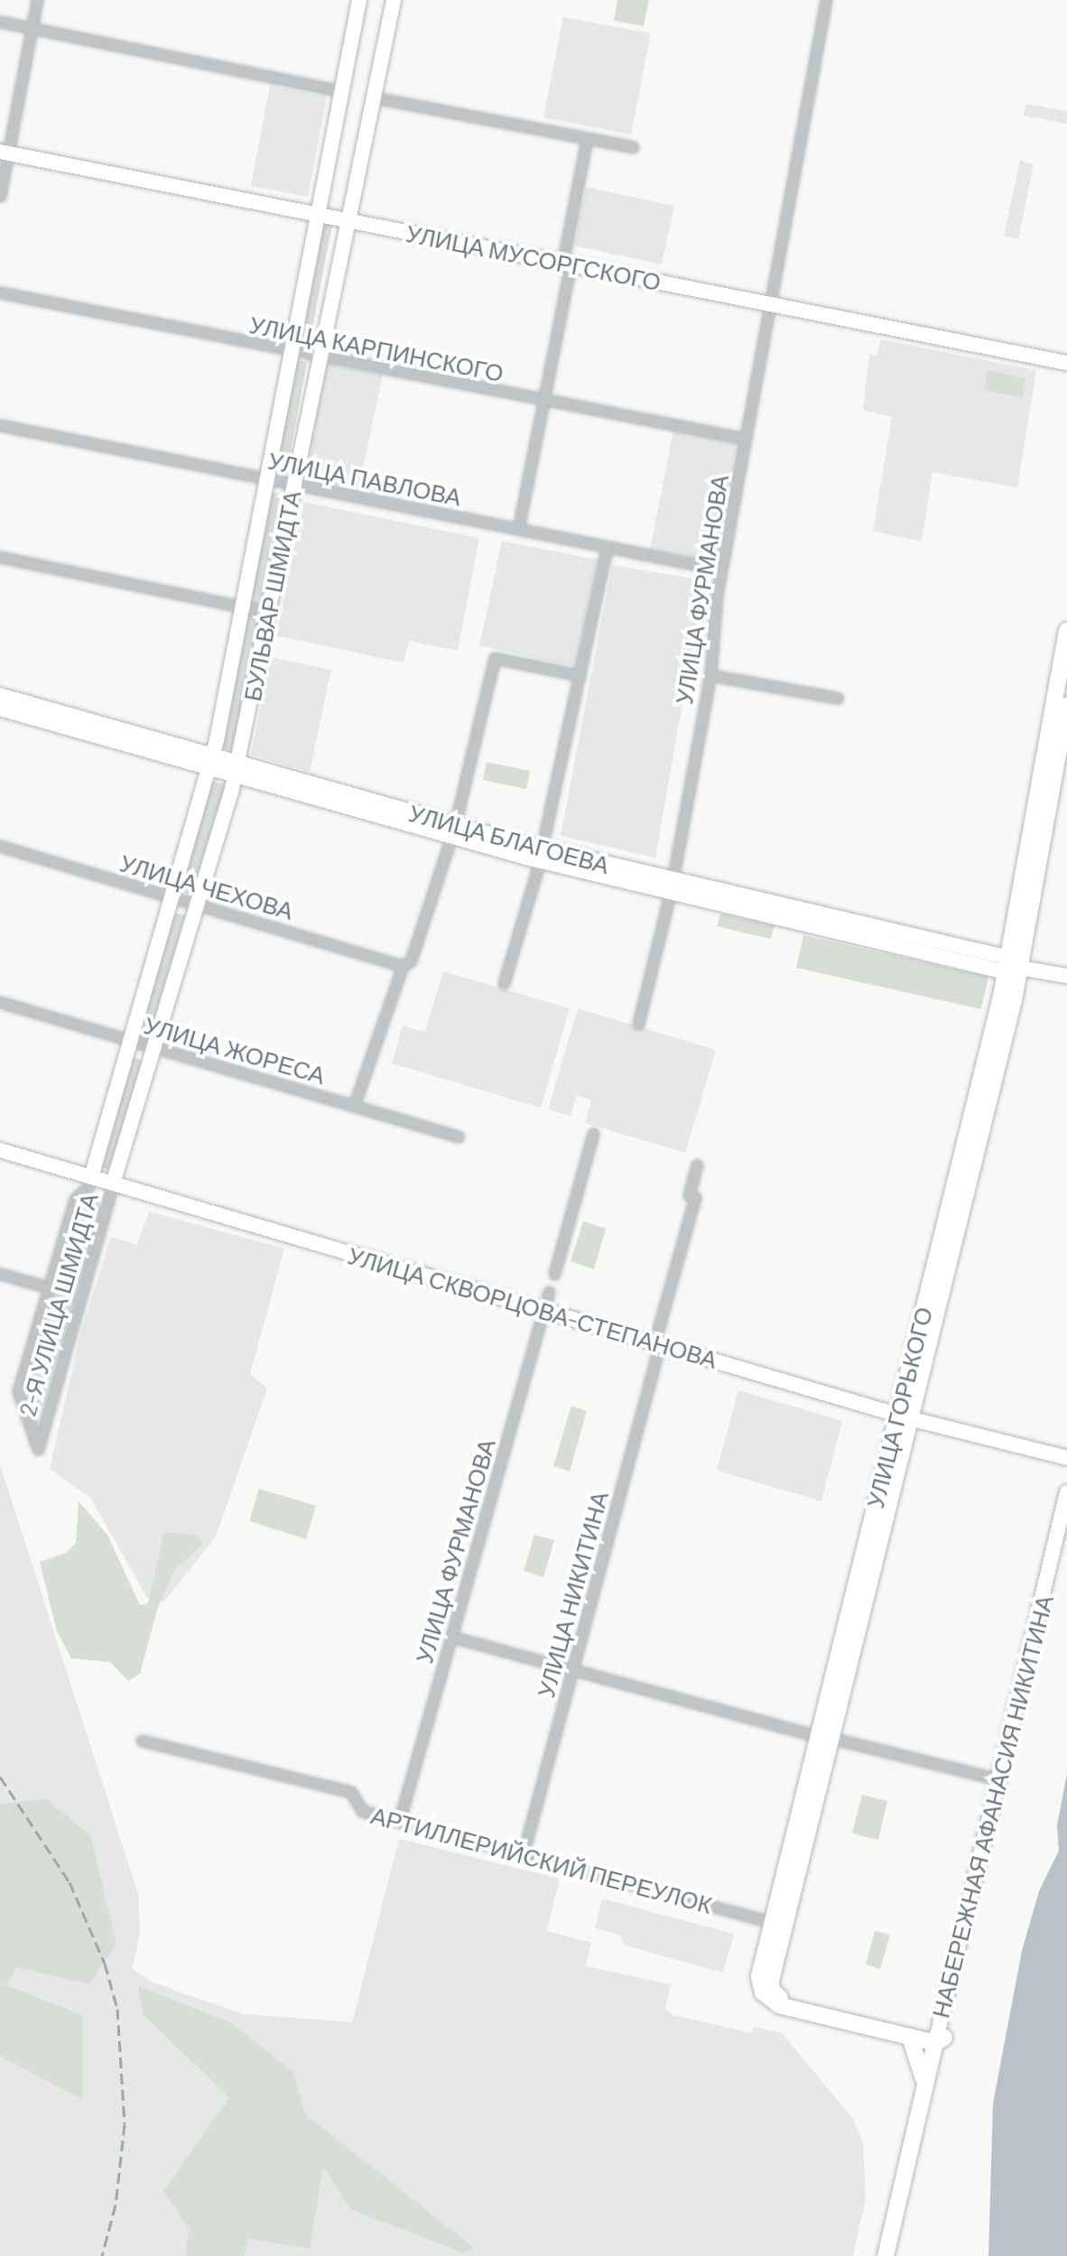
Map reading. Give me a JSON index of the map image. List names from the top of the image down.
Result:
{
  "streets": {
    "main road": ["УЛИЦА ГОРЬКОГО"],
    "street": [
      "УЛИЦА МУСОРГСКОГО",
      "УЛИЦА КАРПИНСКОГО",
      "УЛИЦА ПАВЛОВА",
      "УЛИЦА ФУРМАНОВА",
      "БУЛЬВАР ШМИДТА",
      "УЛИЦА БЛАГОЕВА",
      "УЛИЦА ЧЕХОВА",
      "УЛИЦА ЖОРЕСА",
      "2-Я УЛИЦА ШМИДТА",
      "УЛИЦА СКВОРЦОВА-СТЕПАНОВА",
      "УЛИЦА НИКИТИНА",
      "НАБЕРЕЖНАЯ АФАНАСИЯ НИКИТИНА",
      "АРТИЛЛЕРИЙСКИЙ ПЕРЕУЛОК"
    ]
  },
  "crossings": [
    ["УЛИЦА МУСОРГСКОГО", "УЛИЦА ФУРМАНОВА"],
    ["УЛИЦА МУСОРГСКОГО", "БУЛЬВАР ШМИДТА"],
    ["УЛИЦА КАРПИНСКОГО", "УЛИЦА ФУРМАНОВА"],
    ["УЛИЦА КАРПИНСКОГО", "БУЛЬВАР ШМИДТА"],
    ["УЛИЦА ПАВЛОВА", "УЛИЦА ФУРМАНОВА"],
    ["УЛИЦА ПАВЛОВА", "БУЛЬВАР ШМИДТА"],
    ["УЛИЦА ФУРМАНОВА", "УЛИЦА БЛАГОЕВА"],
    ["УЛИЦА ФУРМАНОВА", "УЛИЦА СКВОРЦОВА-СТЕПАНОВА"],
    ["УЛИЦА ФУРМАНОВА", "АРТИЛЛЕРИЙСКИЙ ПЕРЕУЛОК"],
    ["БУЛЬВАР ШМИДТА", "УЛИЦА БЛАГОЕВА"],
    ["БУЛЬВАР ШМИДТА", "УЛИЦА ЧЕХОВА"],
    ["БУЛЬВАР ШМИДТА", "УЛИЦА ЖОРЕСА"],
    ["БУЛЬВАР ШМИДТА", "2-Я УЛИЦА ШМИДТА"],
    ["БУЛЬВАР ШМИДТА", "УЛИЦА СКВОРЦОВА-СТЕПАНОВА"],
    ["УЛИЦА БЛАГОЕВА", "УЛИЦА ГОРЬКОГО"],
    ["2-Я УЛИЦА ШМИДТА", "УЛИЦА СКВОРЦОВА-СТЕПАНОВА"],
    ["УЛИЦА СКВОРЦОВА-СТЕПАНОВА", "УЛИЦА ГОРЬКОГО"],
    ["УЛИЦА СКВОРЦОВА-СТЕПАНОВА", "УЛИЦА НИКИТИНА"],
    ["УЛИЦА ГОРЬКОГО", "НАБЕРЕЖНАЯ АФАНАСИЯ НИКИТИНА"],
    ["УЛИЦА ГОРЬКОГО", "АРТИЛЛЕРИЙСКИЙ ПЕРЕУЛОК"],
    ["УЛИЦА НИКИТИНА", "АРТИЛЛЕРИЙСКИЙ ПЕРЕУЛОК"]
  ]
}
